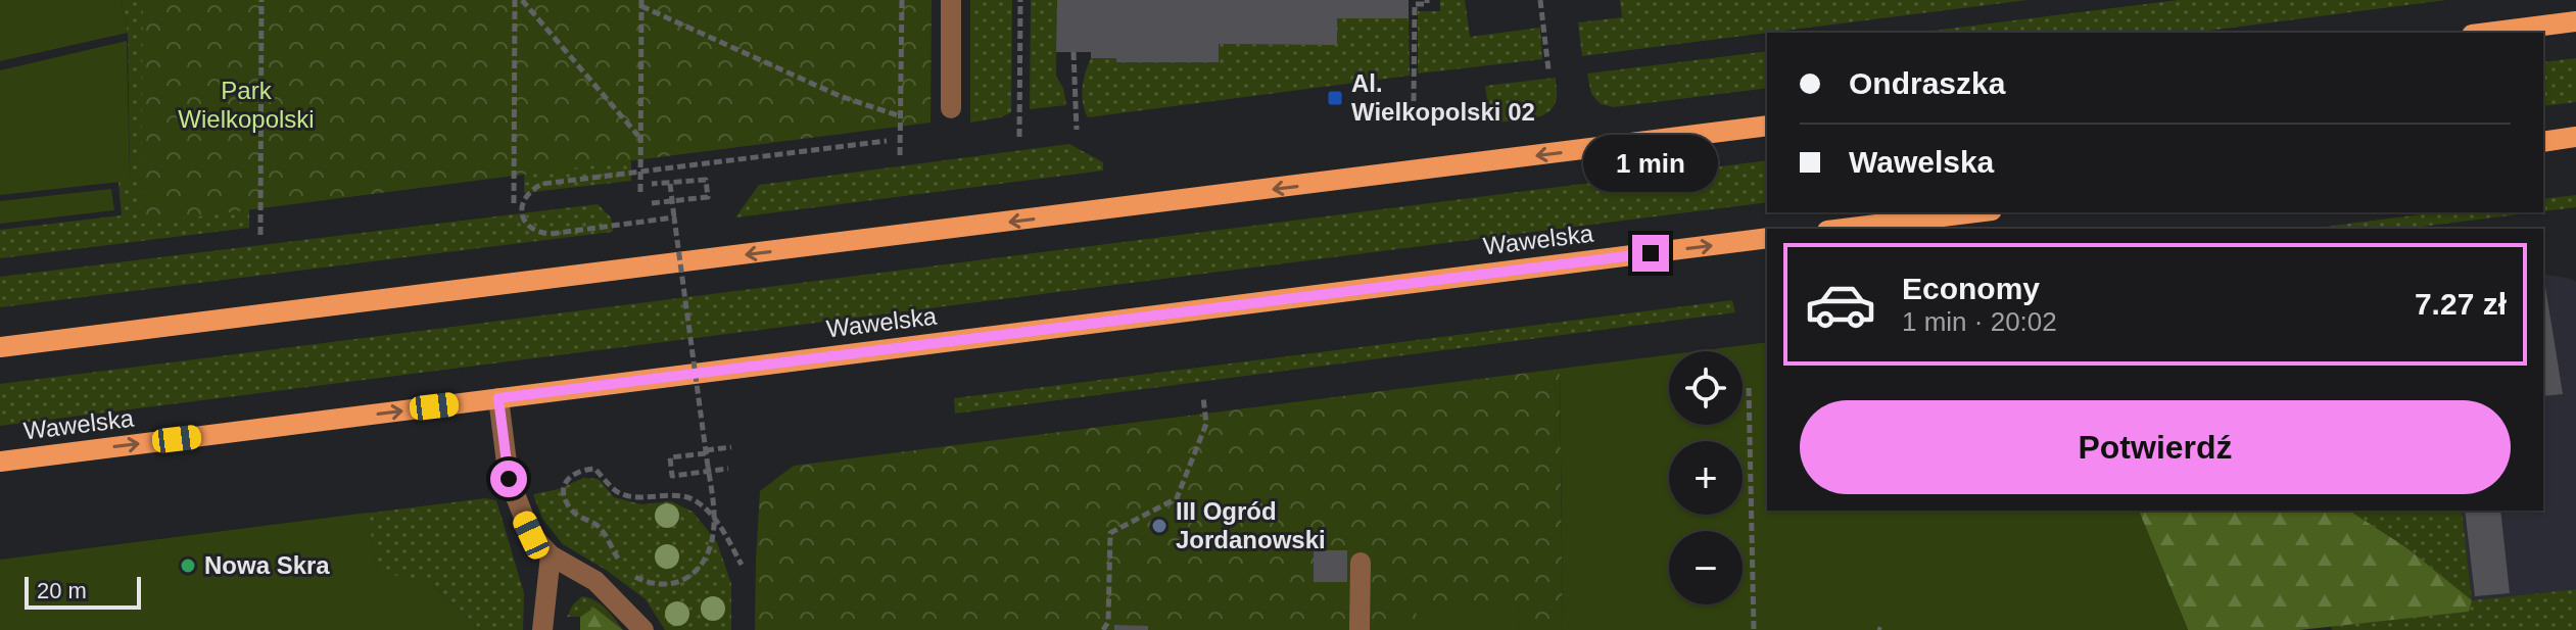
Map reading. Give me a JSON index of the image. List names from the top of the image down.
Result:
{
  "streets": {
    "main road": ["Wawelska"]
  },
  "parks": ["Park Wielkopolski"],
  "places": {
    "transit": ["Al. Wielkopolski 02"],
    "other": ["III Ogród Jordanowski", "Nowa Skra"]
  },
  "scale_bar": "20 m",
  "page": {
    "banner": ["Ondraszka", "Wawelska"],
    "bubble": "1 min",
    "list": [
      {
        "name": "Economy",
        "note": "1 min · 20:02",
        "value": "7.27 zł"
      }
    ],
    "map_buttons": ["+", "−"],
    "buttons": "Potwierdź",
    "scale": "20 m"
  }
}
